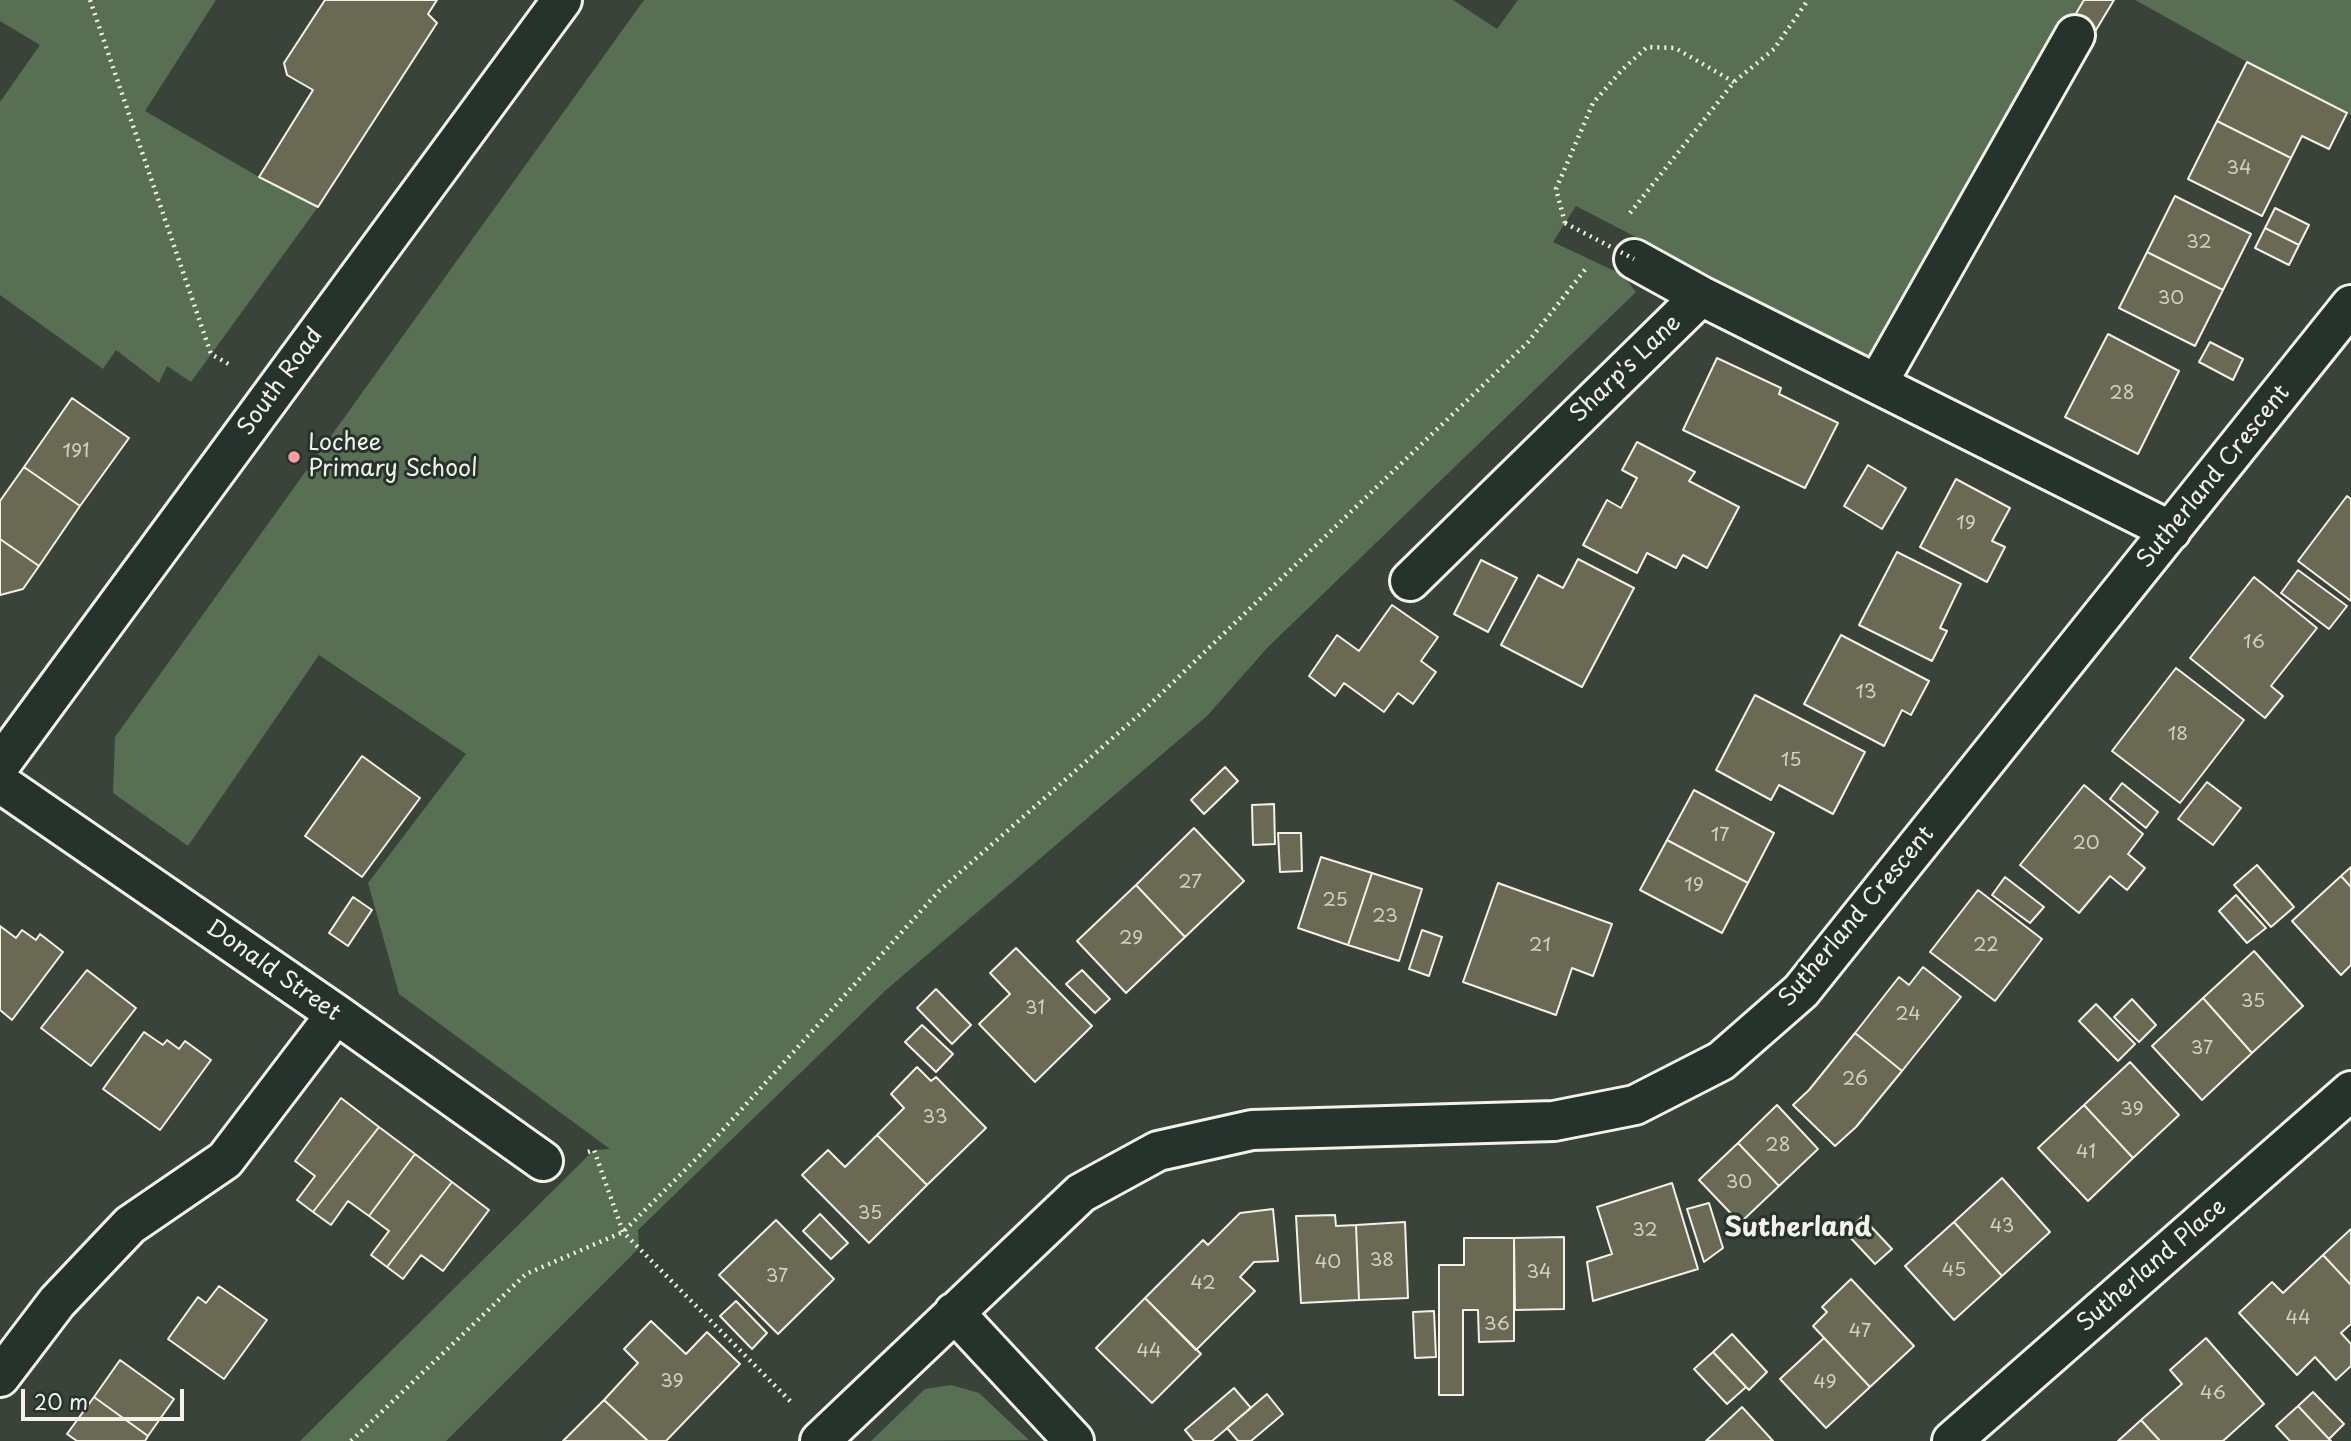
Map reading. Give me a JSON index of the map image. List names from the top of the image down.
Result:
{
  "streets": {
    "street": [
      "Sharp's Lane",
      "South Road",
      "Sutherland Crescent",
      "Donald Street",
      "Sutherland Place"
    ]
  },
  "crossings": [
    ["Sharp's Lane", "Sutherland Crescent"]
  ],
  "districts": ["Sutherland"],
  "places": ["Lochee Primary School"],
  "house_numbers": [
    "34",
    "32",
    "30",
    "28",
    "191",
    "19",
    "16",
    "13",
    "18",
    "15",
    "17",
    "20",
    "27",
    "19",
    "25",
    "23",
    "29",
    "21",
    "22",
    "35",
    "31",
    "24",
    "37",
    "26",
    "39",
    "33",
    "28",
    "41",
    "30",
    "35",
    "43",
    "32",
    "38",
    "40",
    "45",
    "34",
    "37",
    "42",
    "44",
    "36",
    "47",
    "44",
    "39",
    "49",
    "46"
  ],
  "scale_bar": "20 m"
}
